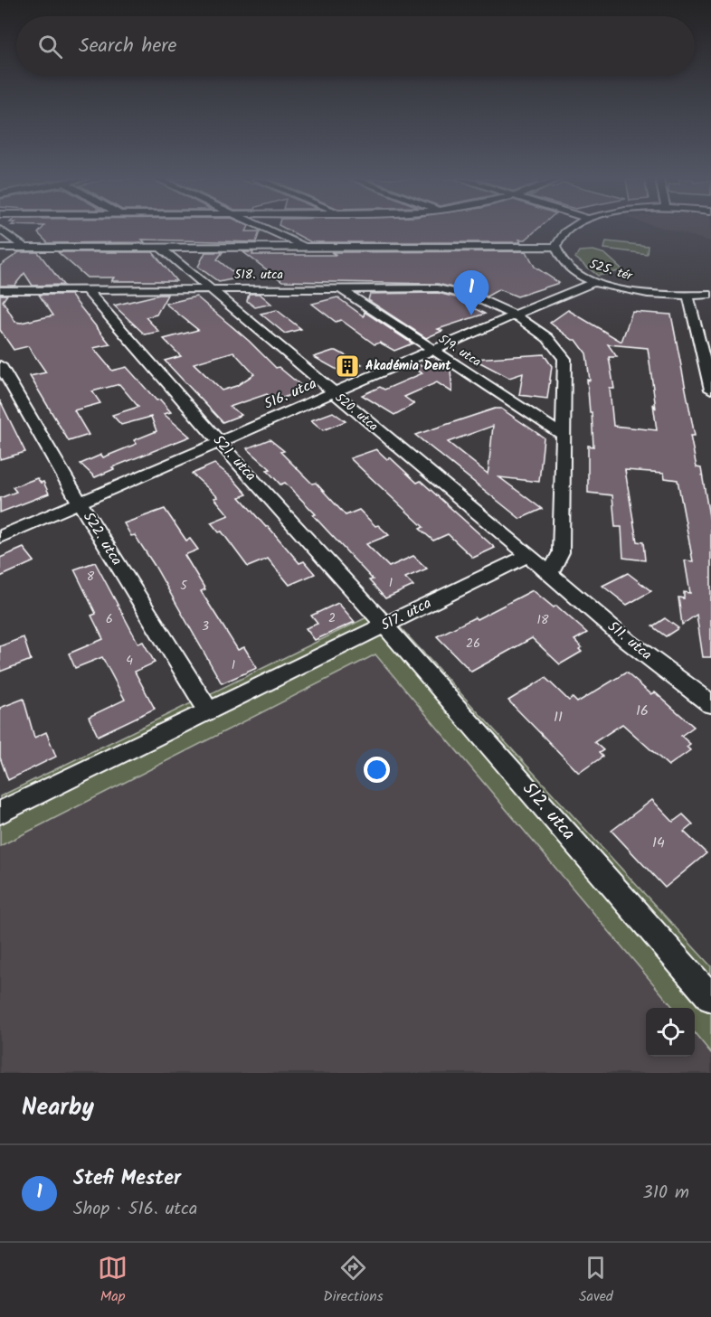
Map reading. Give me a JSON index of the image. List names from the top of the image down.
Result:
{
  "streets": {
    "street": [
      "525. tér",
      "518. utca",
      "519. utca",
      "516. utca",
      "520. utca",
      "521. utca",
      "522. utca",
      "517. utca",
      "511. utca",
      "512. utca"
    ]
  },
  "crossings": [
    ["525. tér", "516. utca"],
    ["518. utca", "519. utca"],
    ["518. utca", "516. utca"],
    ["518. utca", "520. utca"],
    ["518. utca", "521. utca"],
    ["519. utca", "516. utca"],
    ["516. utca", "520. utca"],
    ["516. utca", "521. utca"],
    ["516. utca", "522. utca"],
    ["520. utca", "517. utca"],
    ["521. utca", "517. utca"],
    ["521. utca", "512. utca"],
    ["522. utca", "517. utca"],
    ["517. utca", "512. utca"]
  ],
  "places": {
    "building": ["Akadémia Dent"]
  },
  "house_numbers": [
    "8",
    "1",
    "5",
    "2",
    "6",
    "18",
    "3",
    "26",
    "4",
    "1",
    "16",
    "11",
    "14"
  ],
  "page": {
    "search": "Search here",
    "pins": "1",
    "heading": "Nearby",
    "list": [
      {
        "mark": "1",
        "name": "Stefi Mester",
        "note": "Shop · 516. utca",
        "value": "310 m"
      }
    ],
    "nav": ["Map", "Directions", "Saved"]
  }
}
